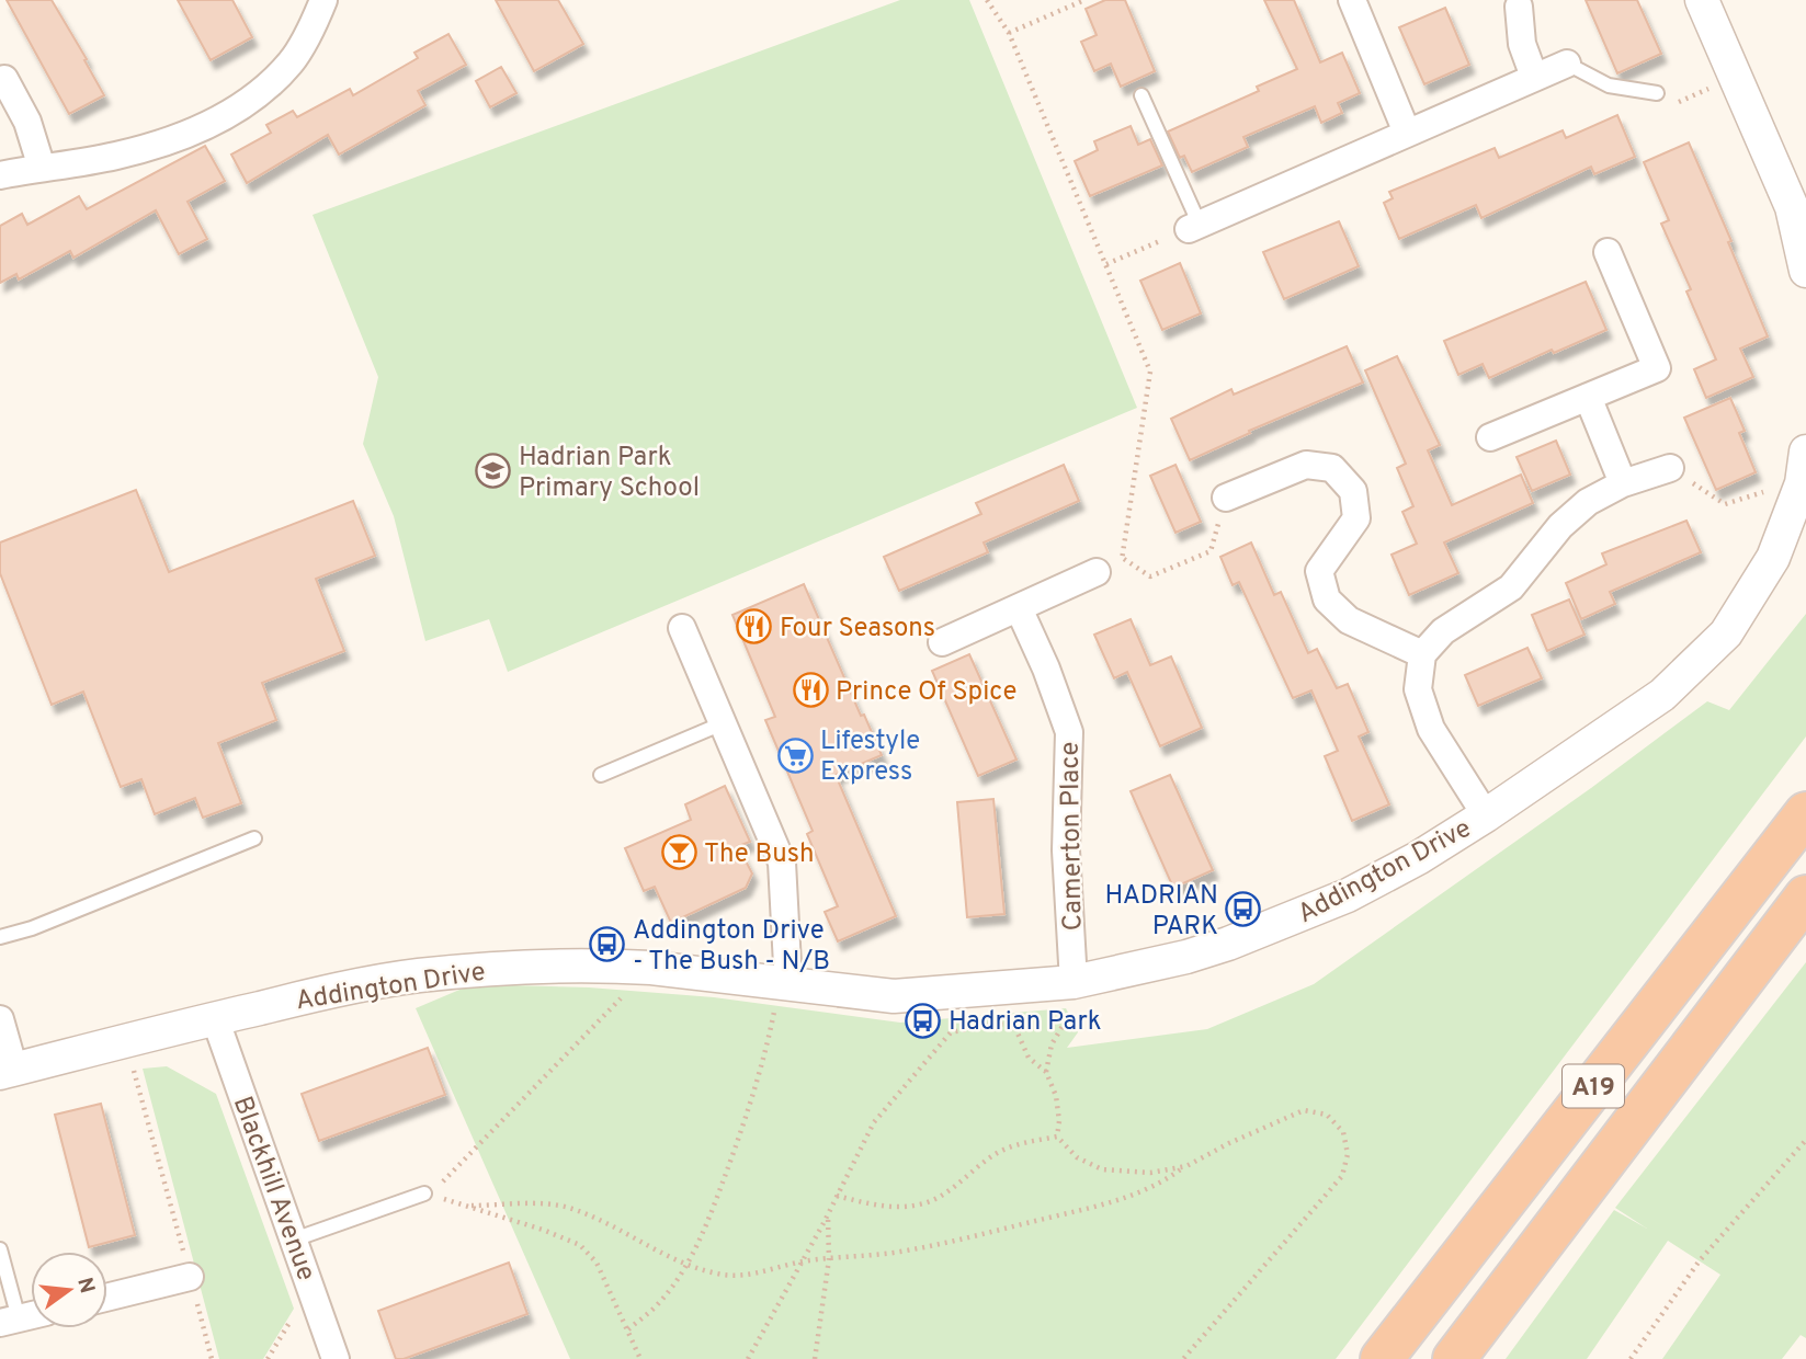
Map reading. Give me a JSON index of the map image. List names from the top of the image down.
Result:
{
  "streets": {
    "highway": ["A19"],
    "street": ["Camerton Place", "Addington Drive", "Blackhill Avenue"]
  },
  "crossings": [
    ["Camerton Place", "Addington Drive"],
    ["Addington Drive", "Blackhill Avenue"]
  ],
  "places": {
    "school or university": ["Hadrian Park Primary School"],
    "restaurant": ["Four Seasons", "Prince Of Spice"],
    "supermarket": ["Lifestyle Express"],
    "bar": ["The Bush"],
    "bus stop": ["HADRIAN PARK", "Addington Drive - The Bush - N/B", "Hadrian Park"]
  },
  "north": "right"
}
